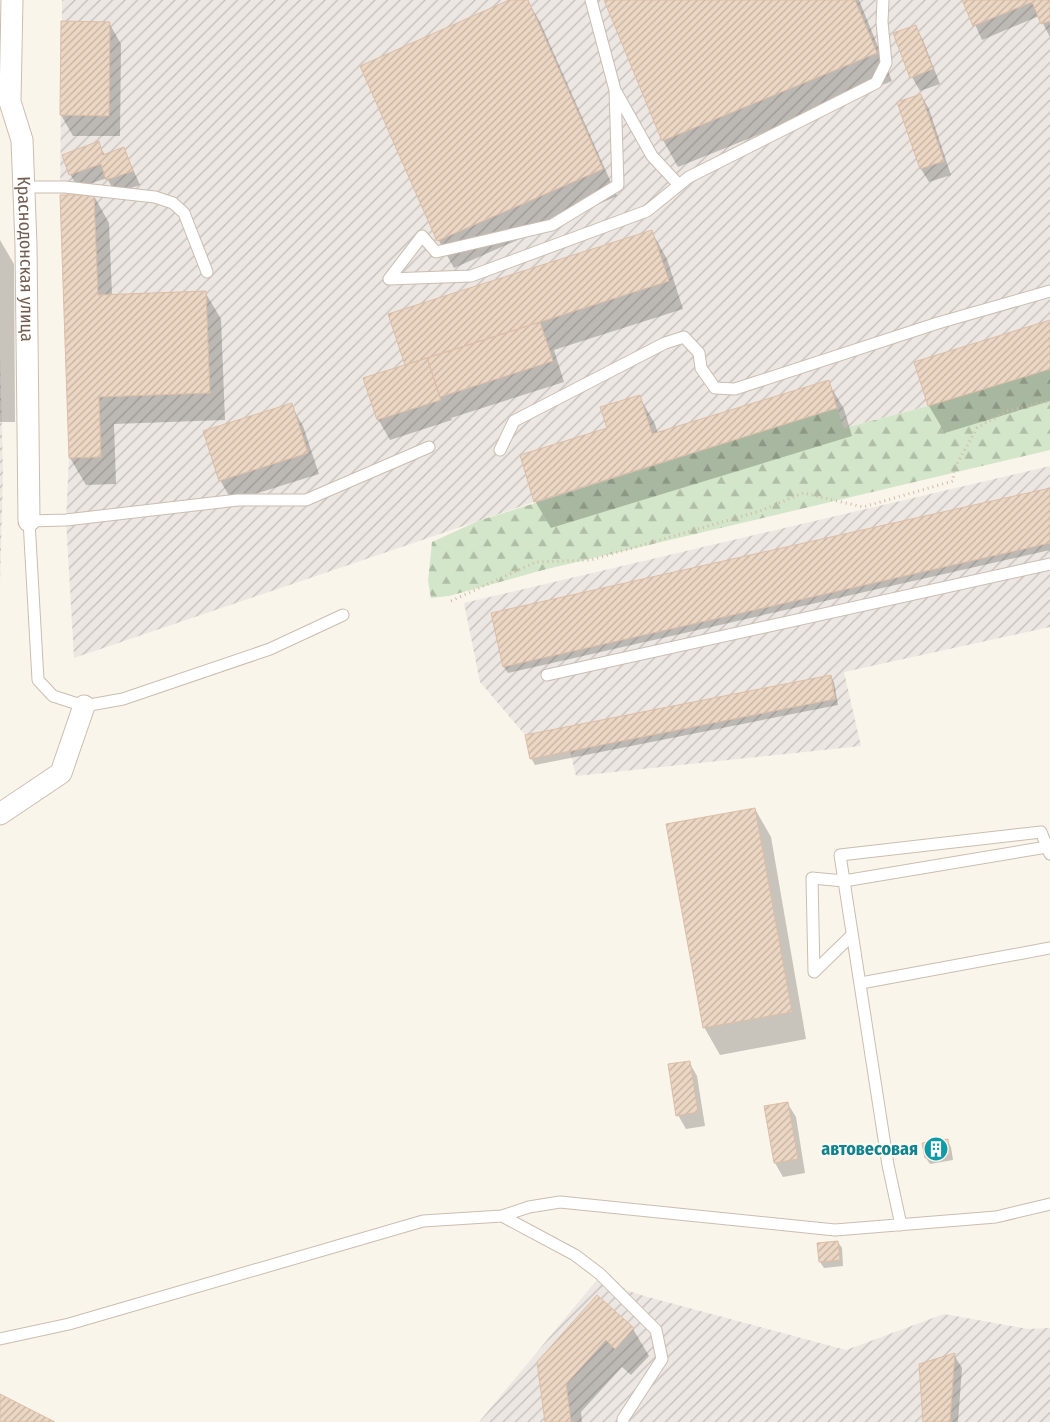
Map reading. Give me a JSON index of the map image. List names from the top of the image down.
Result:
{
  "streets": {
    "street": ["Краснодонская улица"]
  },
  "places": {
    "building": ["автовесовая"]
  }
}
